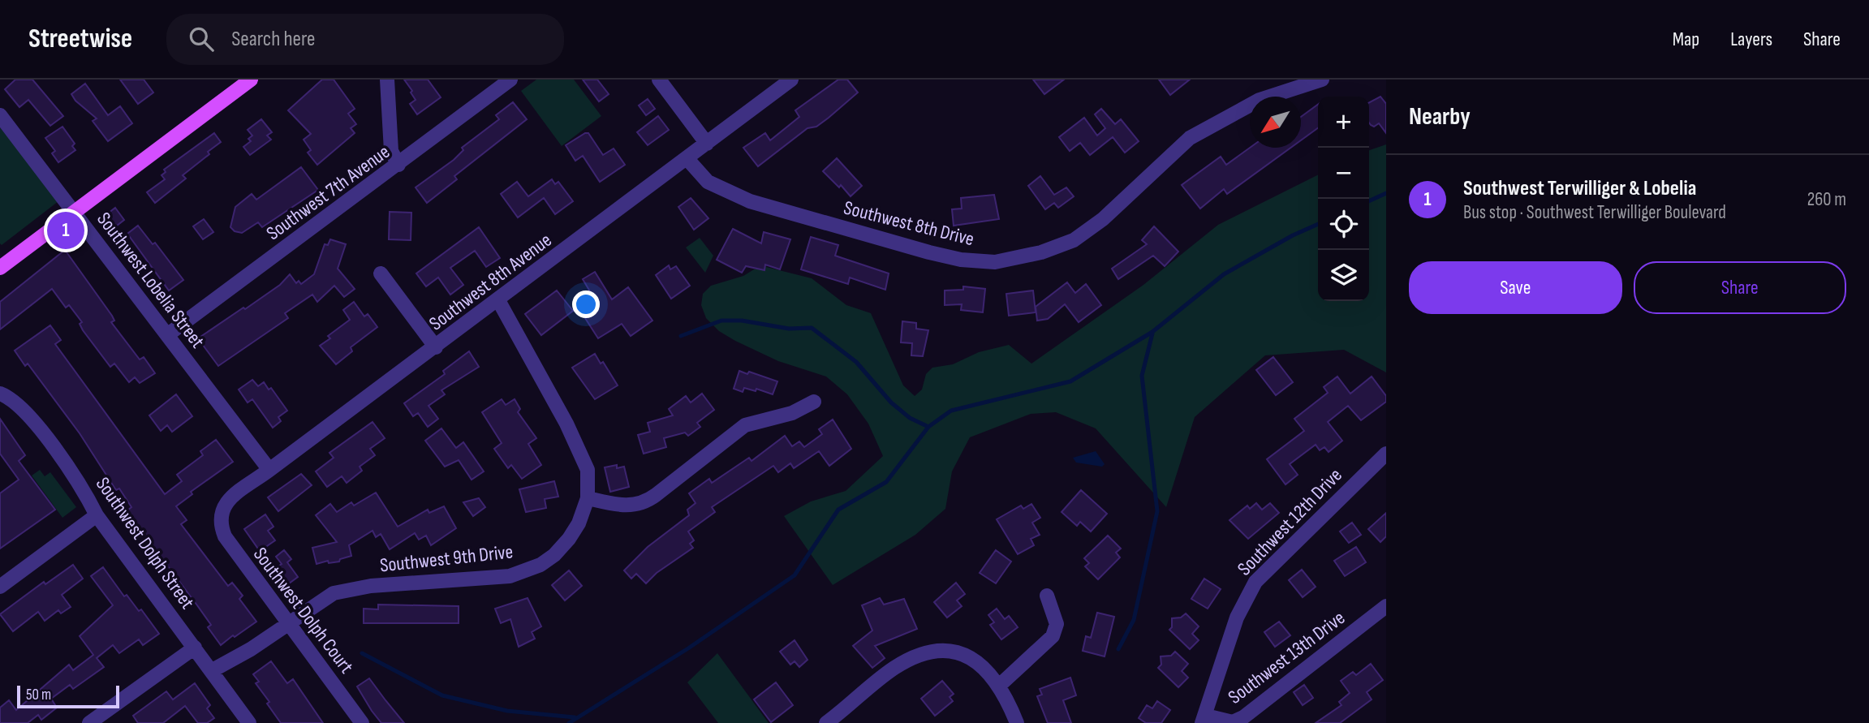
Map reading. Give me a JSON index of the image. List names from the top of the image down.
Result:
{
  "streets": {
    "street": [
      "Southwest 7th Avenue",
      "Southwest 8th Drive",
      "Southwest Lobelia Street",
      "Southwest 8th Avenue",
      "Southwest 12th Drive",
      "Southwest Dolph Street",
      "Southwest 9th Drive",
      "Southwest Dolph Court",
      "Southwest 13th Drive"
    ]
  },
  "crossings": [
    ["Southwest 7th Avenue", "Southwest Lobelia Street"],
    ["Southwest 8th Drive", "Southwest 8th Avenue"],
    ["Southwest Lobelia Street", "Southwest 8th Avenue"],
    ["Southwest 8th Avenue", "Southwest 9th Drive"],
    ["Southwest 8th Avenue", "Southwest Dolph Court"],
    ["Southwest 12th Drive", "Southwest 13th Drive"],
    ["Southwest Dolph Street", "Southwest 9th Drive"],
    ["Southwest 9th Drive", "Southwest Dolph Court"]
  ],
  "scale_bar": "50 m",
  "north": "bottom left",
  "page": {
    "header": "Streetwise",
    "search": "Search here",
    "nav": ["Map", "Layers", "Share"],
    "heading": "Nearby",
    "map_buttons": ["+", "−"],
    "list": [
      {
        "mark": "1",
        "name": "Southwest Terwilliger & Lobelia",
        "note": "Bus stop · Southwest Terwilliger Boulevard",
        "value": "260 m"
      }
    ],
    "pins": "1",
    "buttons": ["Save", "Share"],
    "scale": "50 m"
  }
}
